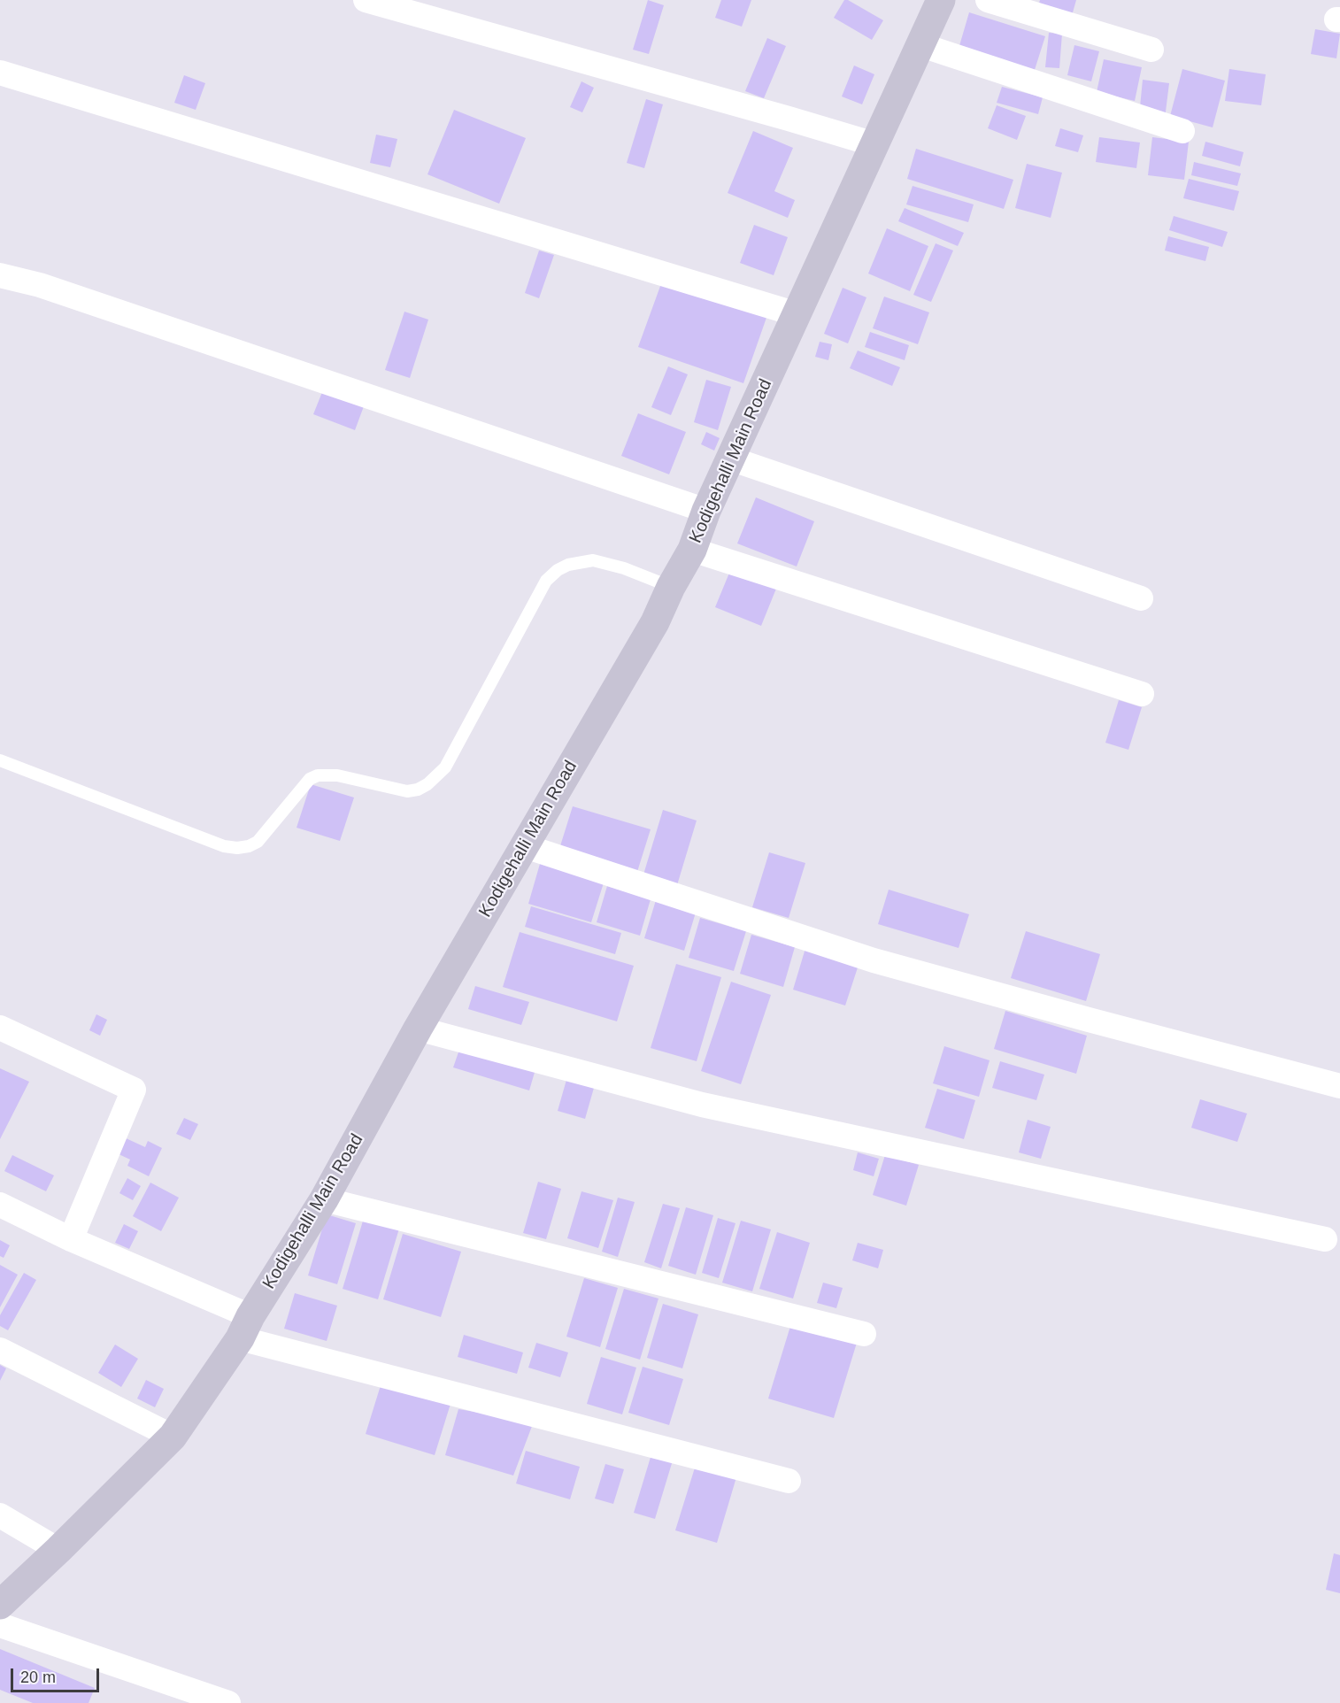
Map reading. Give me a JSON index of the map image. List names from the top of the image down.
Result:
{
  "streets": {
    "street": ["Kodigehalli Main Road"]
  },
  "scale_bar": "20 m"
}
